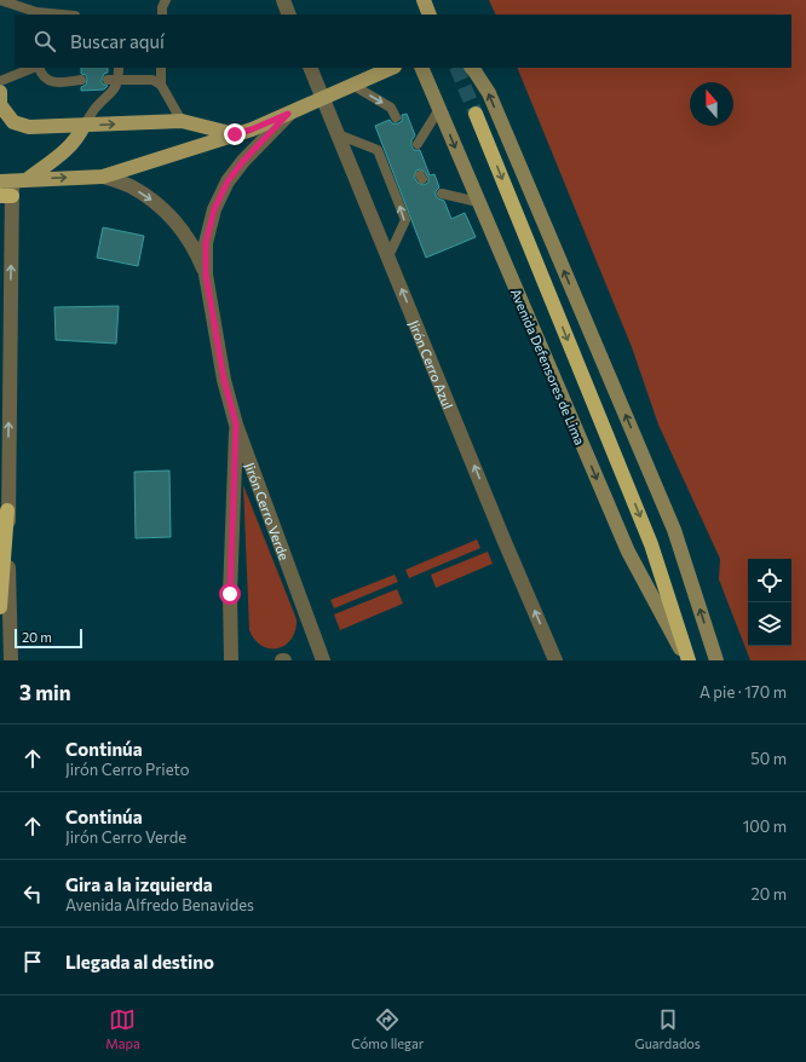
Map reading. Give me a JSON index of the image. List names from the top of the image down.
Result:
{
  "streets": {
    "main road": ["Avenida Defensores de Lima"],
    "street": ["Jirón Cerro Azul", "Jirón Cerro Verde"]
  },
  "one_way": ["Jirón Cerro Azul"],
  "scale_bar": "20 m",
  "north": "top",
  "page": {
    "search": "Buscar aquí",
    "scale": "20 m",
    "heading": ["3 min", "A pie · 170 m"],
    "list": [
      ["Continúa", "Jirón Cerro Prieto", "50 m"],
      ["Continúa", "Jirón Cerro Verde", "100 m"],
      ["Gira a la izquierda", "Avenida Alfredo Benavides", "20 m"],
      "Llegada al destino"
    ],
    "nav": ["Mapa", "Cómo llegar", "Guardados"]
  }
}
